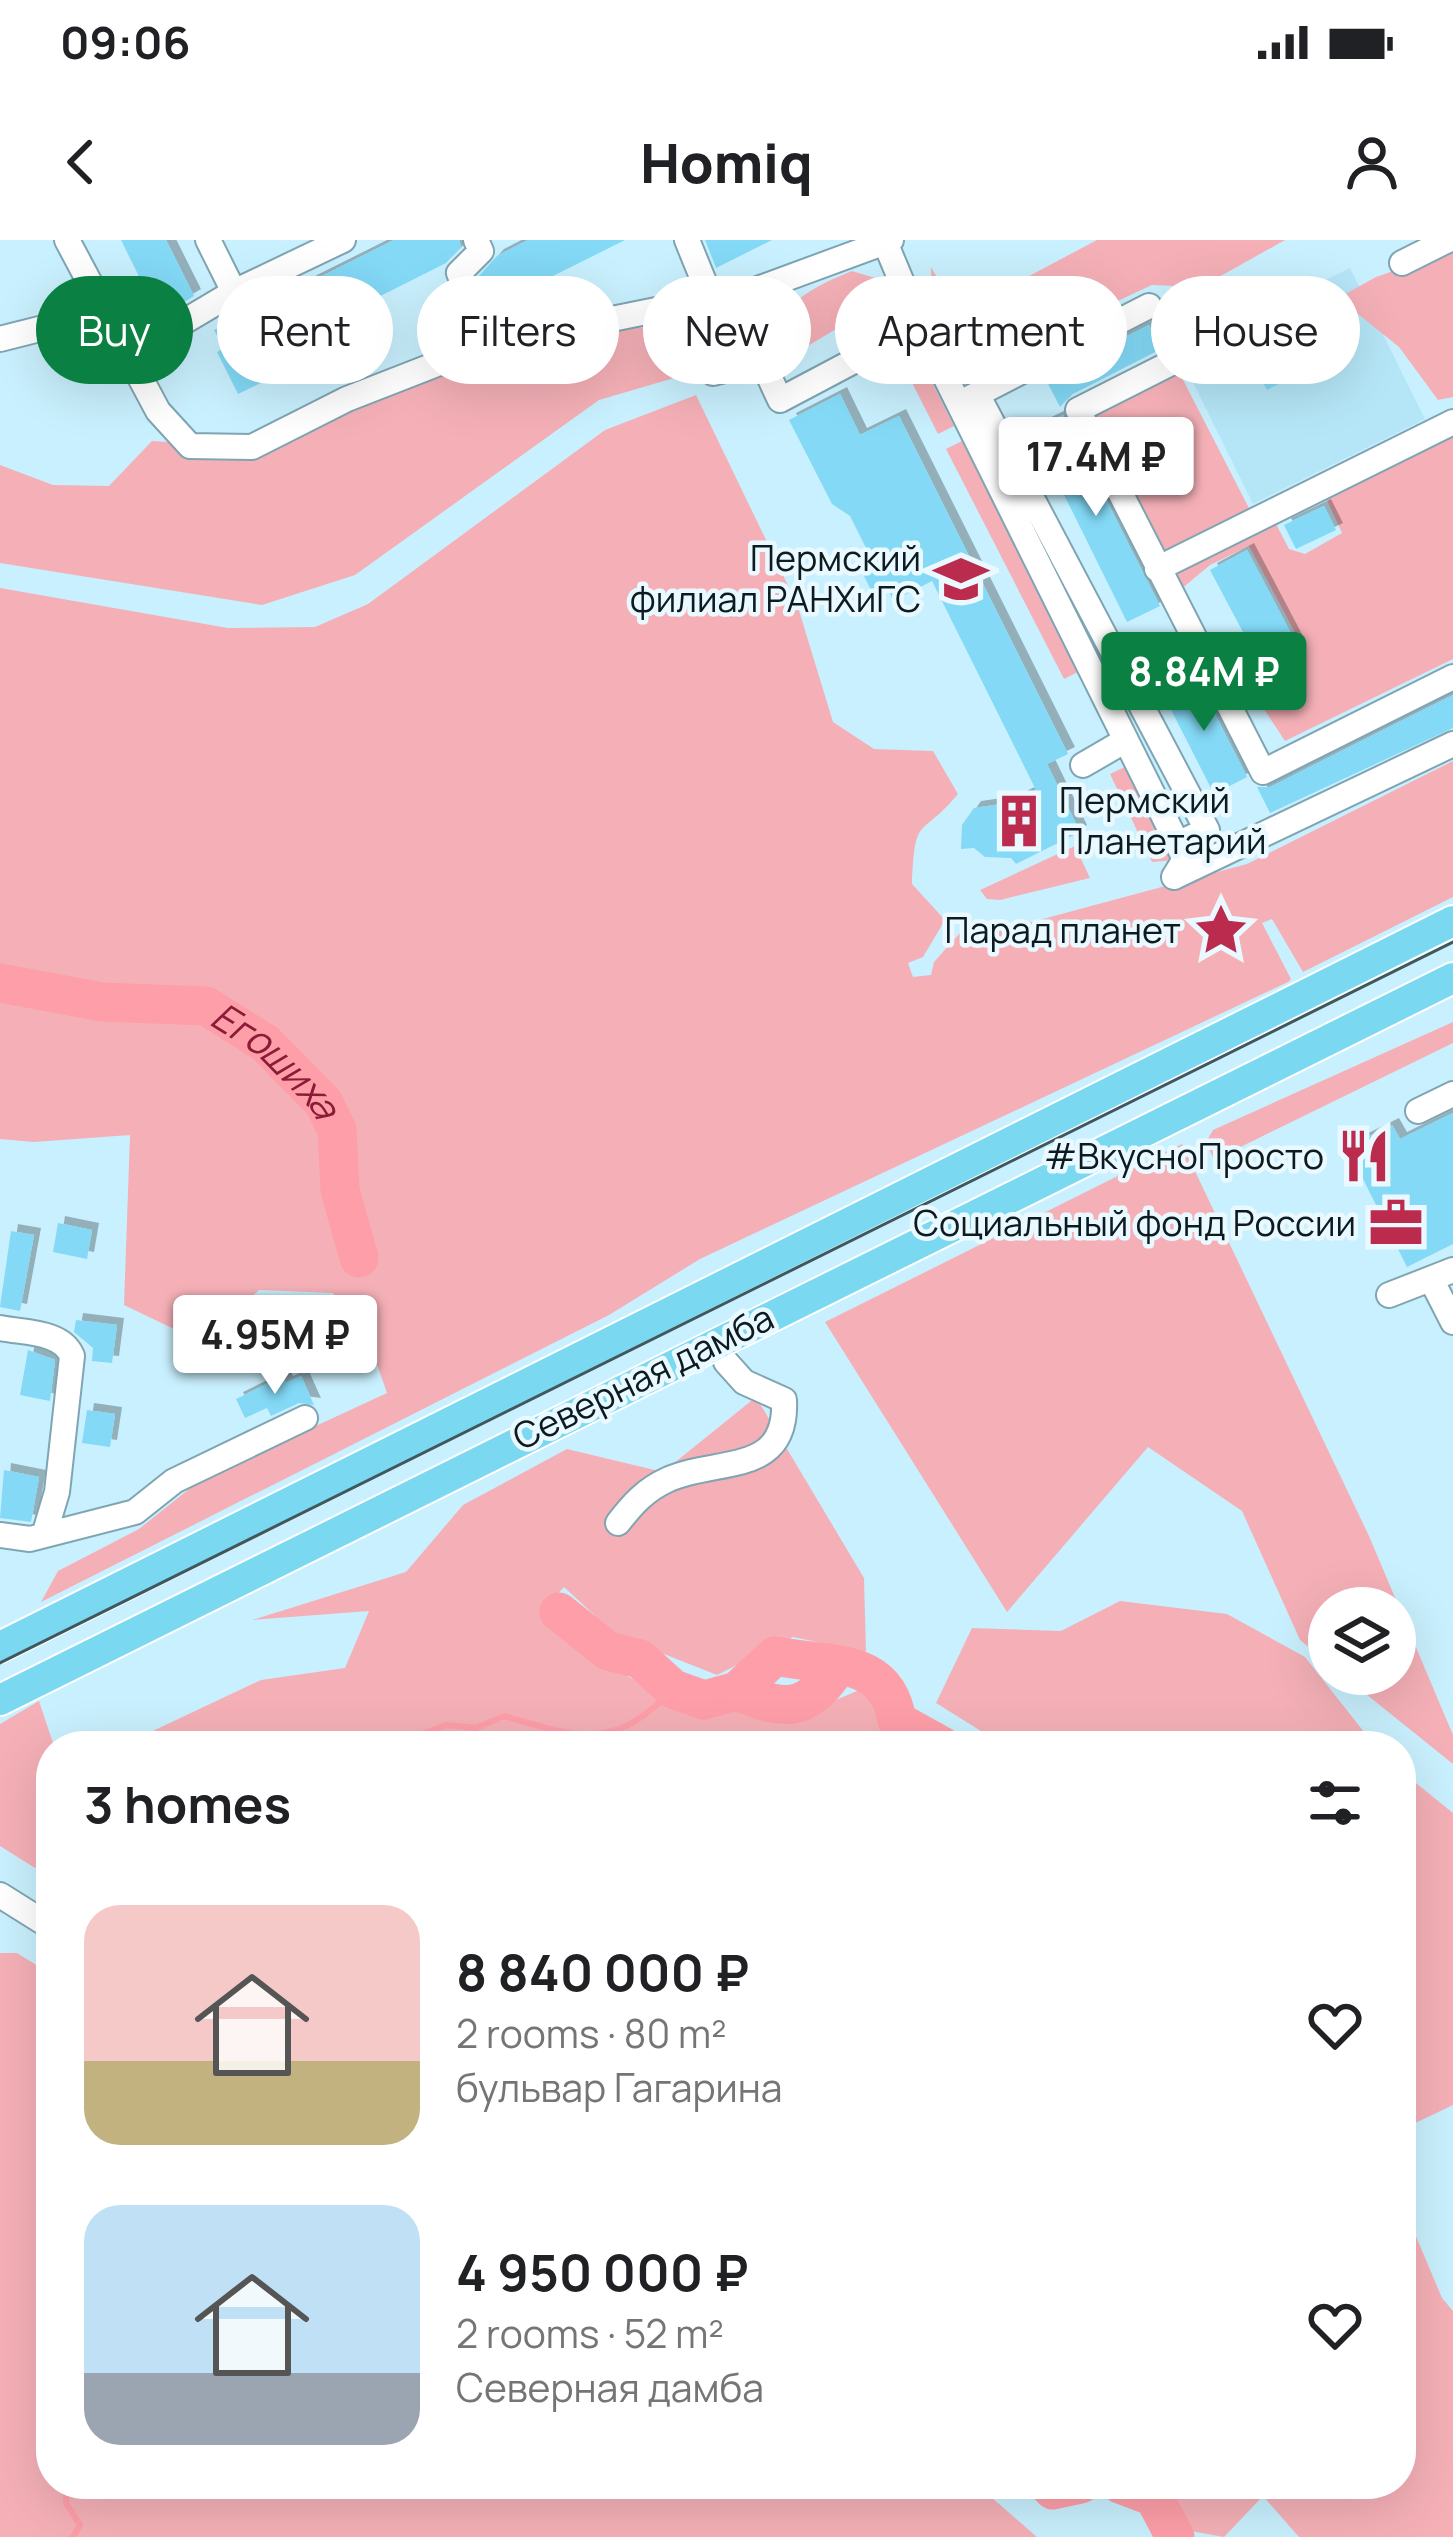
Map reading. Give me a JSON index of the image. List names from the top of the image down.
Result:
{
  "streets": {
    "main road": ["Северная дамба"]
  },
  "water": ["Егошиха"],
  "places": {
    "school or university": ["Пермский филиал РАНХиГС"],
    "building": ["Пермский Планетарий"],
    "place": ["Парад планет"],
    "restaurant": ["#ВкусноПросто"],
    "office": ["Социальный фонд России"]
  },
  "page": {
    "status": "09:06",
    "header": "Homiq",
    "chip": [
      "Buy",
      "Rent",
      "Filters",
      "New",
      "Apartment",
      "House"
    ],
    "price": ["17.4M ₽", "8.84M ₽", "4.95M ₽"],
    "heading": "3 homes",
    "list": [
      {
        "name": "8 840 000 ₽",
        "note": "2 rooms · 80 m² · бульвар Гагарина"
      },
      {
        "name": "4 950 000 ₽",
        "note": "2 rooms · 52 m² · Северная дамба"
      }
    ]
  }
}
